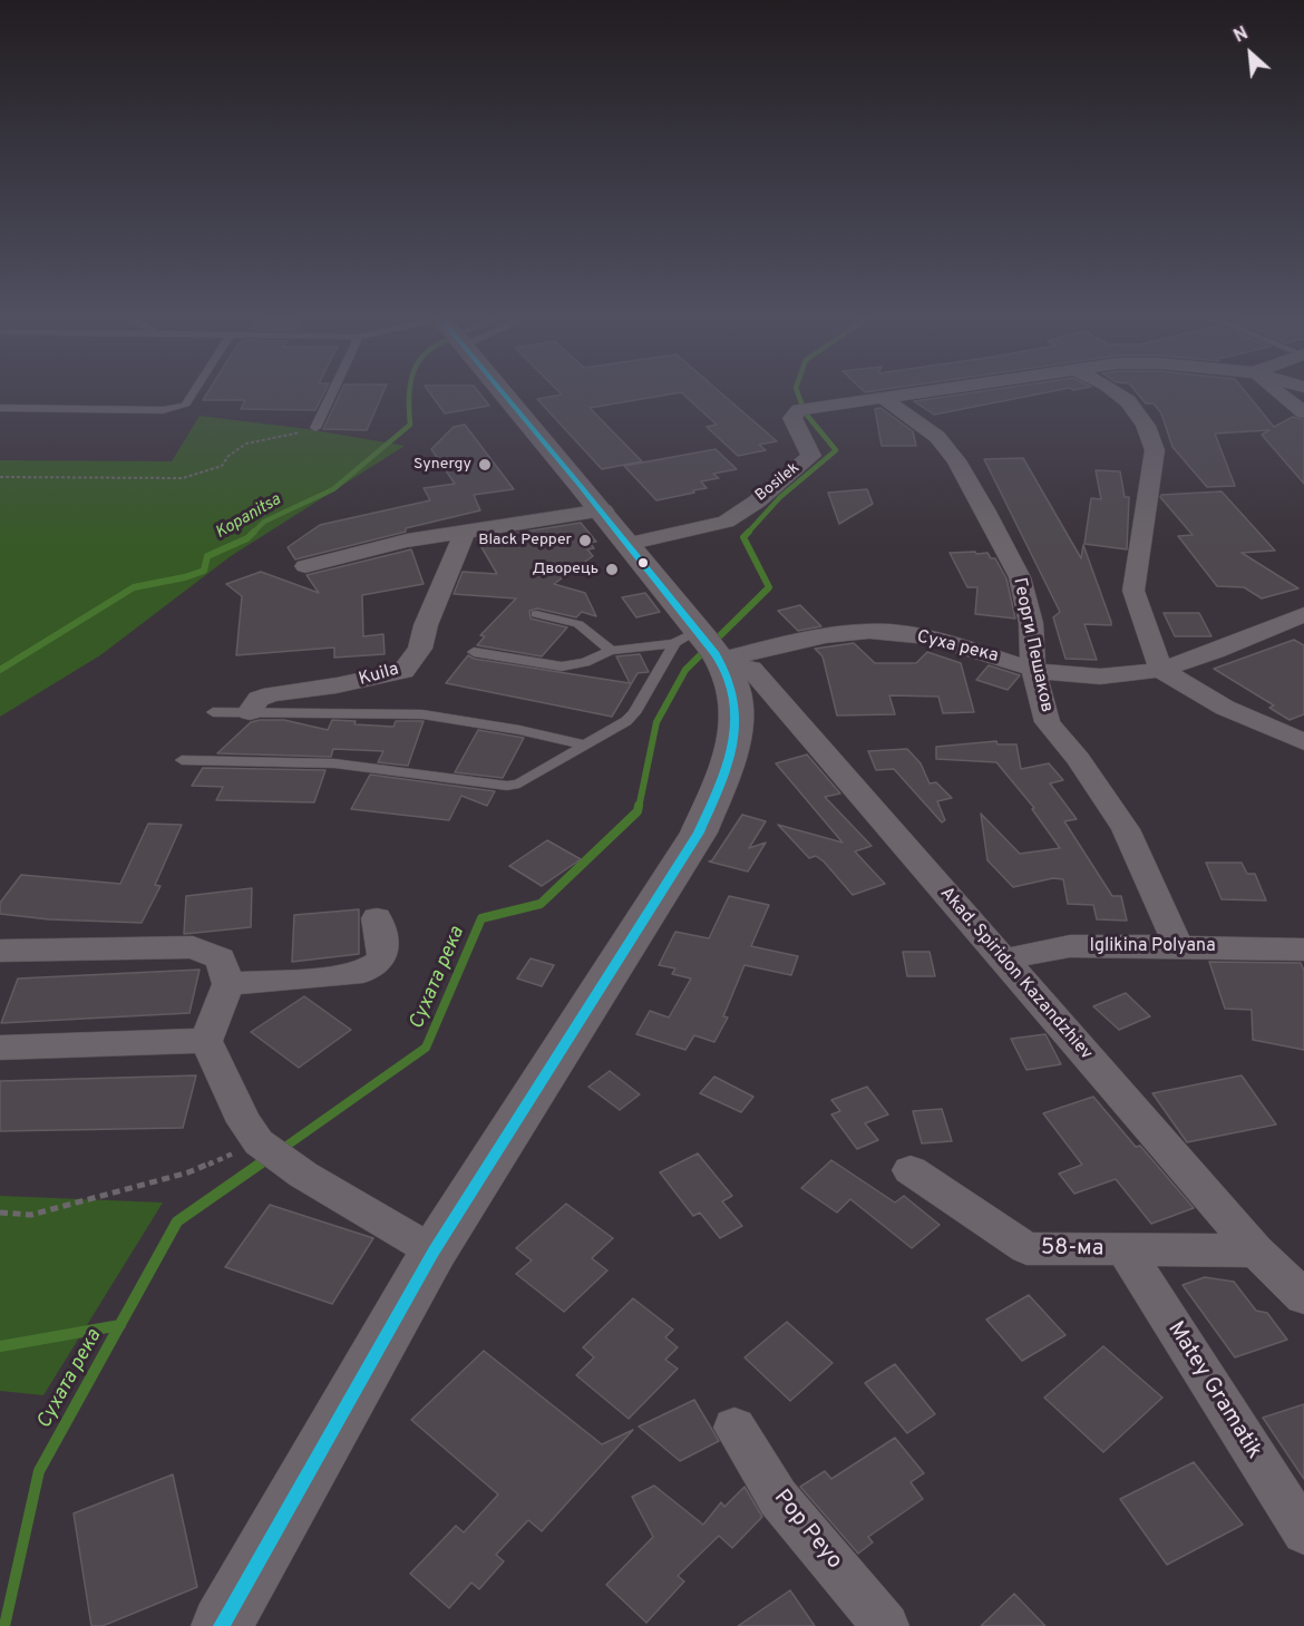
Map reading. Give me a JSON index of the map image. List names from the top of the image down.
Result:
{
  "streets": {
    "street": [
      "Bosilek",
      "Георги Пешаков",
      "Суха река",
      "Kuila",
      "Iglikina Polyana",
      "Akad. Spiridon Kazandzhiev",
      "58-ма",
      "Matey Gramatik",
      "Pop Peyo"
    ]
  },
  "crossings": [
    ["Bosilek", "Георги Пешаков"],
    ["Георги Пешаков", "Суха река"],
    ["Георги Пешаков", "Iglikina Polyana"],
    ["Суха река", "Akad. Spiridon Kazandzhiev"],
    ["Iglikina Polyana", "Akad. Spiridon Kazandzhiev"],
    ["Akad. Spiridon Kazandzhiev", "58-ма"],
    ["58-ма", "Matey Gramatik"]
  ],
  "water": ["Kopanitsa", "Сухата река"],
  "places": ["Synergy", "Black Pepper", "Дворець"],
  "north": "top left"
}
